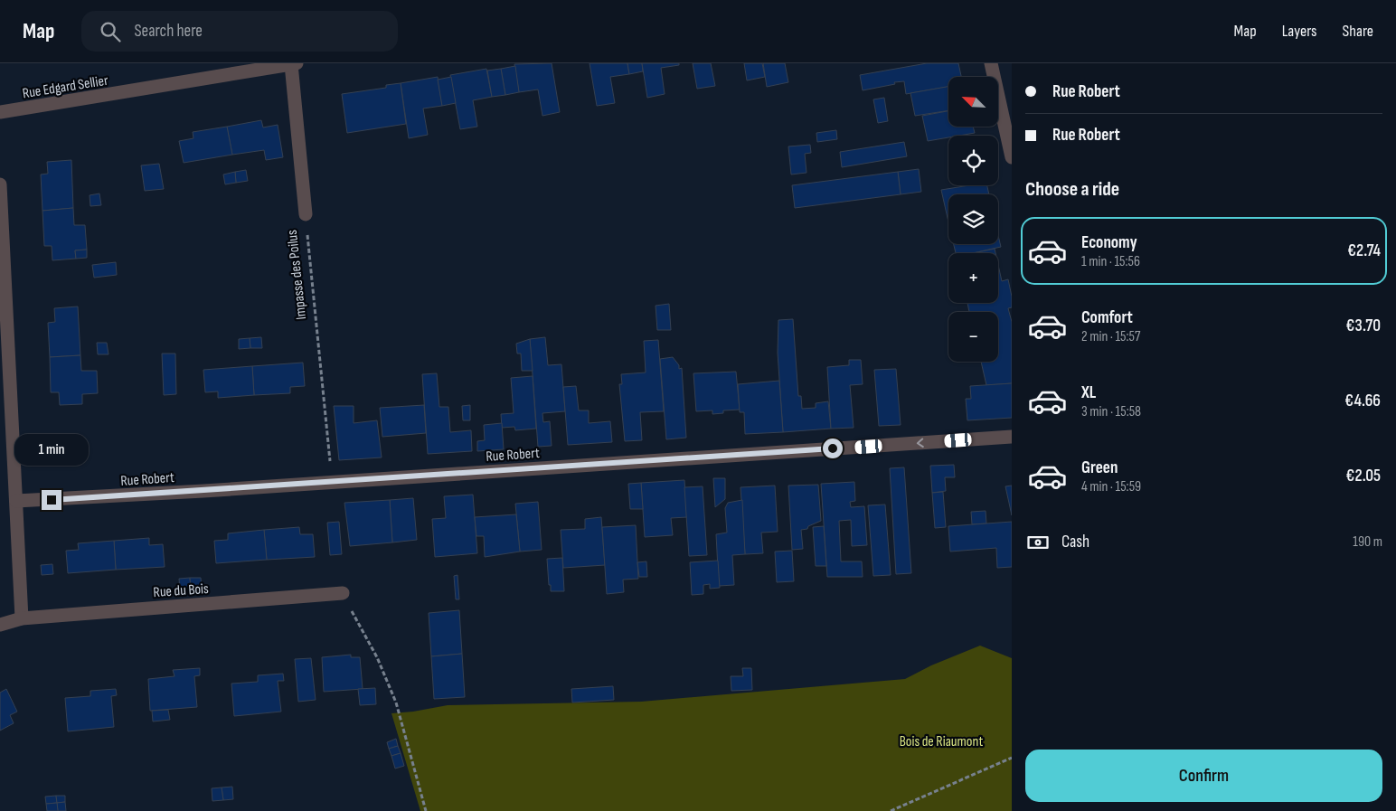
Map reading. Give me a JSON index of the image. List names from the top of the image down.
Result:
{
  "streets": {
    "street": [
      "Rue Edgard Sellier",
      "Impasse des Poilus",
      "Rue Robert",
      "Rue du Bois"
    ]
  },
  "crossings": [
    ["Rue Edgard Sellier", "Impasse des Poilus"],
    ["Impasse des Poilus", "Rue Robert"]
  ],
  "one_way": ["Rue Robert"],
  "parks": ["Bois de Riaumont"],
  "north": "top left",
  "page": {
    "header": "Map",
    "search": "Search here",
    "nav": ["Map", "Layers", "Share"],
    "banner": ["Rue Robert", "Rue Robert"],
    "map_buttons": ["+", "−"],
    "heading": "Choose a ride",
    "list": [
      {
        "name": "Economy",
        "note": "1 min · 15:56",
        "value": "€2.74"
      },
      {
        "name": "Comfort",
        "note": "2 min · 15:57",
        "value": "€3.70"
      },
      {
        "name": "XL",
        "note": "3 min · 15:58",
        "value": "€4.66"
      },
      {
        "name": "Green",
        "note": "4 min · 15:59",
        "value": "€2.05"
      }
    ],
    "bubble": "1 min",
    "pay": ["Cash", "190 m"],
    "buttons": "Confirm"
  }
}
